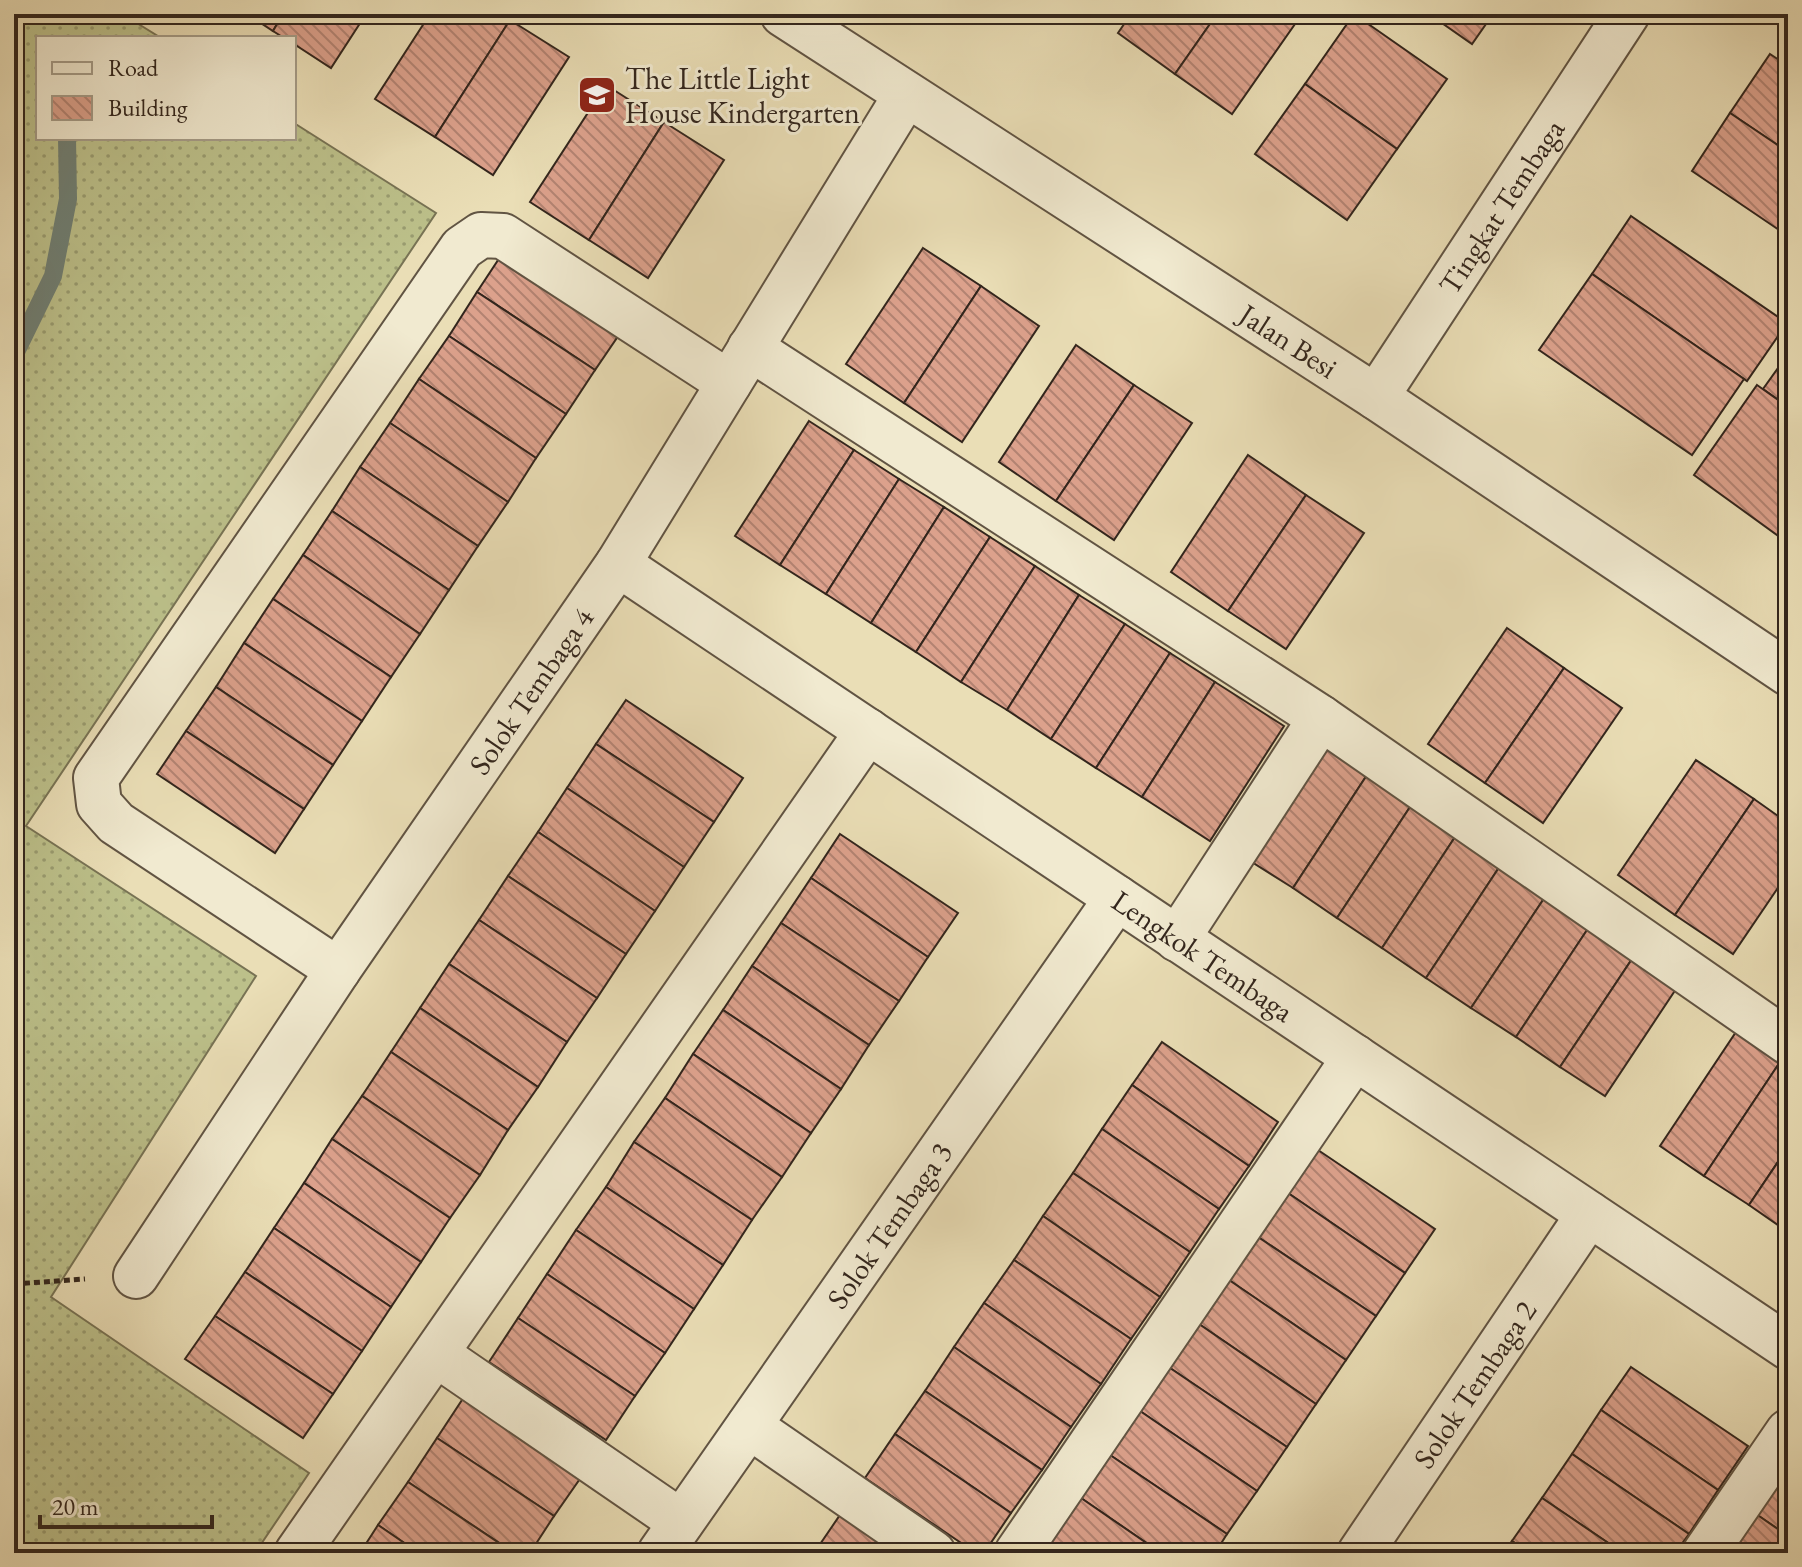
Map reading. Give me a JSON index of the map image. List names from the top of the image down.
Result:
{
  "streets": {
    "street": [
      "Tingkat Tembaga",
      "Jalan Besi",
      "Solok Tembaga 4",
      "Lengkok Tembaga",
      "Solok Tembaga 3",
      "Solok Tembaga 2"
    ]
  },
  "crossings": [
    ["Tingkat Tembaga", "Jalan Besi"],
    ["Jalan Besi", "Solok Tembaga 4"],
    ["Solok Tembaga 4", "Lengkok Tembaga"],
    ["Lengkok Tembaga", "Solok Tembaga 3"],
    ["Lengkok Tembaga", "Solok Tembaga 2"]
  ],
  "places": {
    "school or university": ["The Little Light House Kindergarten"]
  },
  "legend": ["Road", "Building"],
  "scale_bar": "20 m"
}
